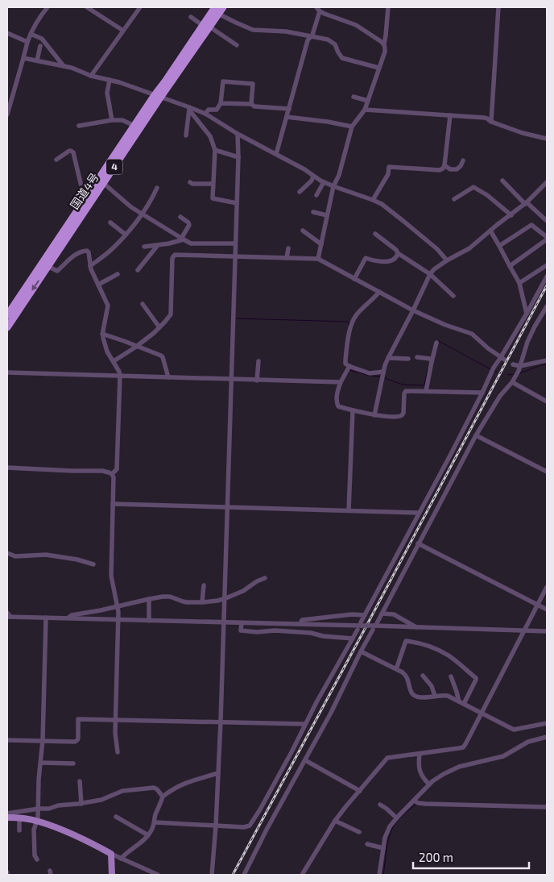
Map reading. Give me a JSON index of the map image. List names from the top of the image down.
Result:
{
  "streets": {
    "highway": ["4", "国道4号"]
  },
  "scale_bar": "200 m"
}
